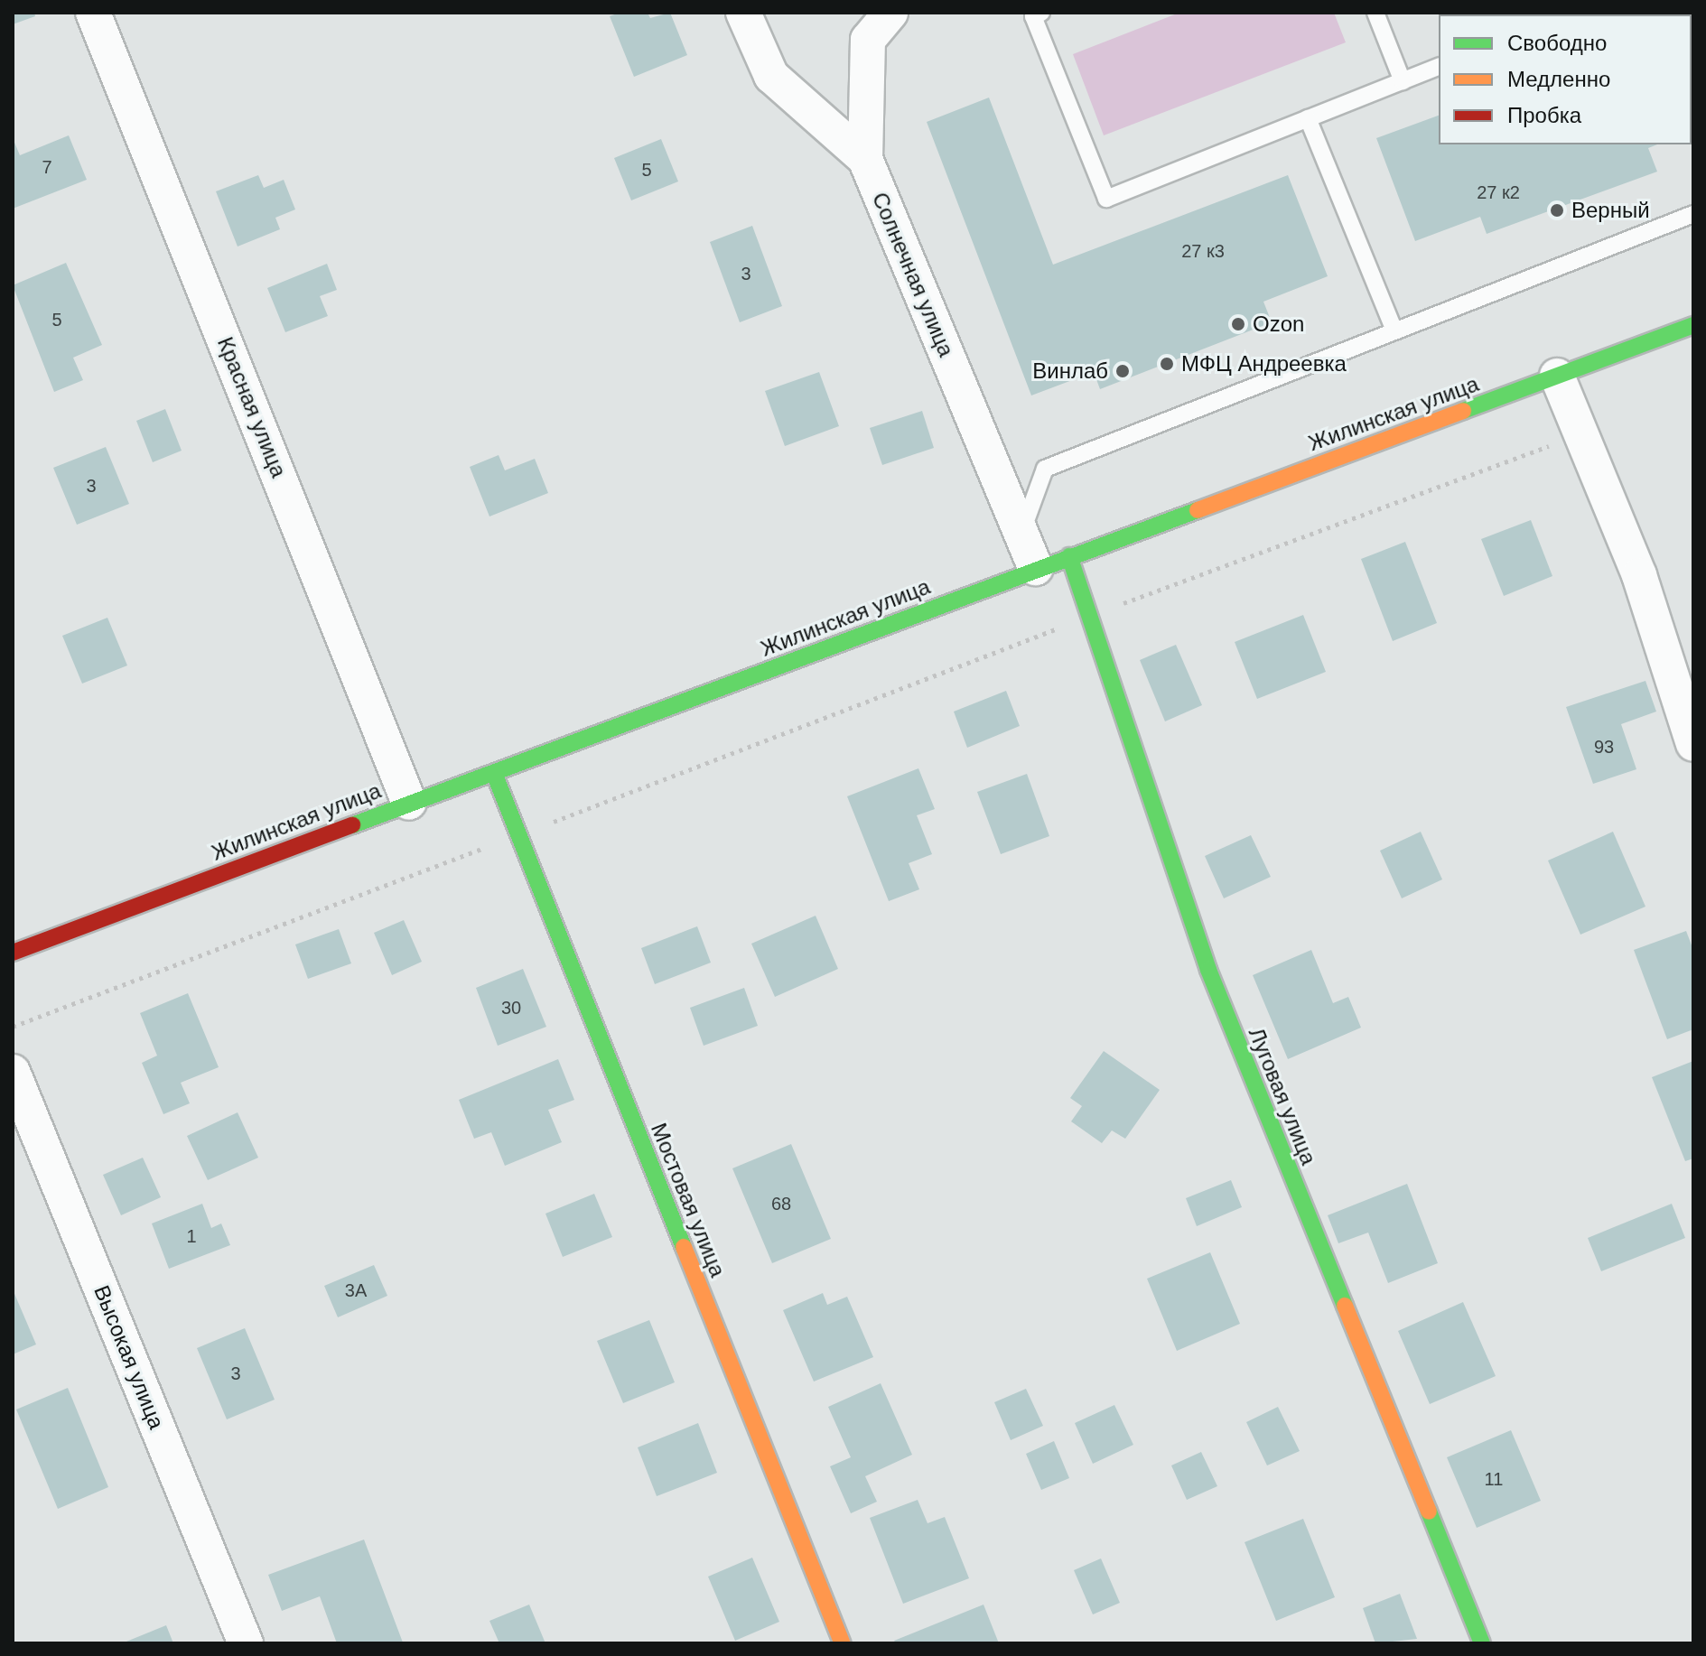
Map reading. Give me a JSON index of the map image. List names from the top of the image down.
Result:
{
  "streets": {
    "street": [
      "Солнечная улица",
      "Красная улица",
      "Жилинская улица",
      "Луговая улица",
      "Мостовая улица",
      "Высокая улица"
    ]
  },
  "crossings": [
    ["Солнечная улица", "Жилинская улица"],
    ["Красная улица", "Жилинская улица"],
    ["Жилинская улица", "Луговая улица"],
    ["Жилинская улица", "Мостовая улица"]
  ],
  "places": [
    "Верный",
    "Ozon",
    "МФЦ Андреевка",
    "Винлаб"
  ],
  "house_numbers": [
    "7",
    "5",
    "27 к2",
    "27 к3",
    "3",
    "5",
    "3",
    "93",
    "30",
    "68",
    "1",
    "3А",
    "3",
    "11"
  ],
  "legend": ["Свободно", "Медленно", "Пробка"]
}
